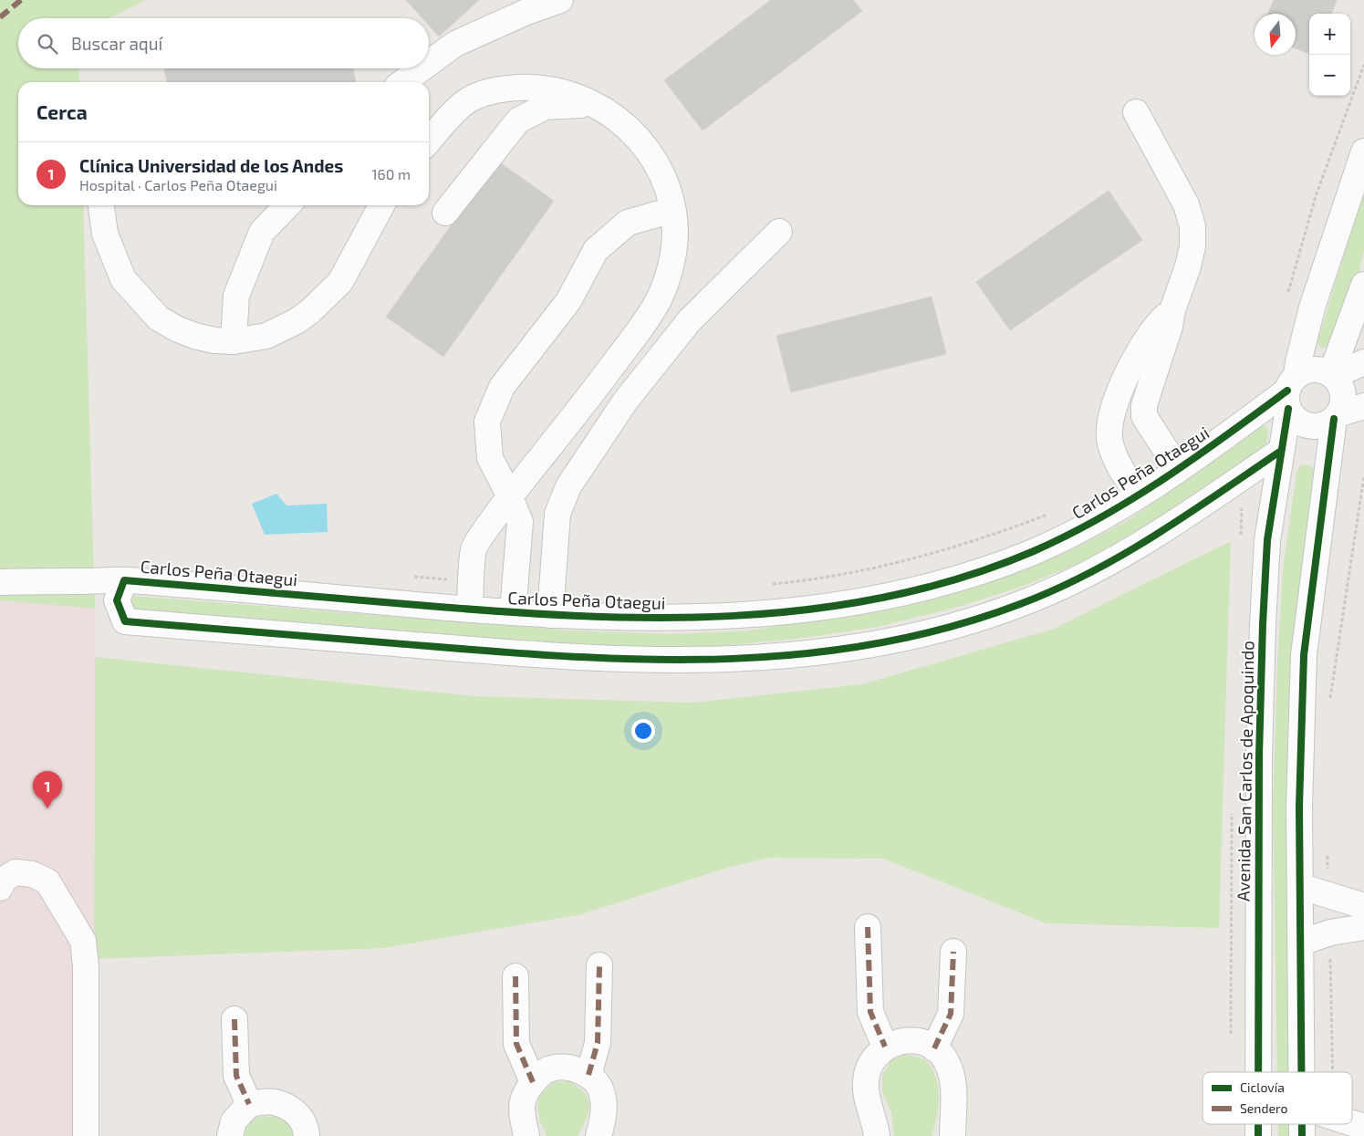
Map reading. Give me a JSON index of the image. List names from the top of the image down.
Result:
{
  "streets": {
    "street": ["Carlos Peña Otaegui", "Avenida San Carlos de Apoquindo"]
  },
  "crossings": [
    ["Carlos Peña Otaegui", "Avenida San Carlos de Apoquindo"]
  ],
  "legend": ["Ciclovía", "Sendero"],
  "north": "bottom",
  "page": {
    "map_buttons": ["+", "−"],
    "search": "Buscar aquí",
    "heading": "Cerca",
    "list": [
      {
        "mark": "1",
        "name": "Clínica Universidad de los Andes",
        "note": "Hospital · Carlos Peña Otaegui",
        "value": "160 m"
      }
    ],
    "pins": "1"
  }
}
